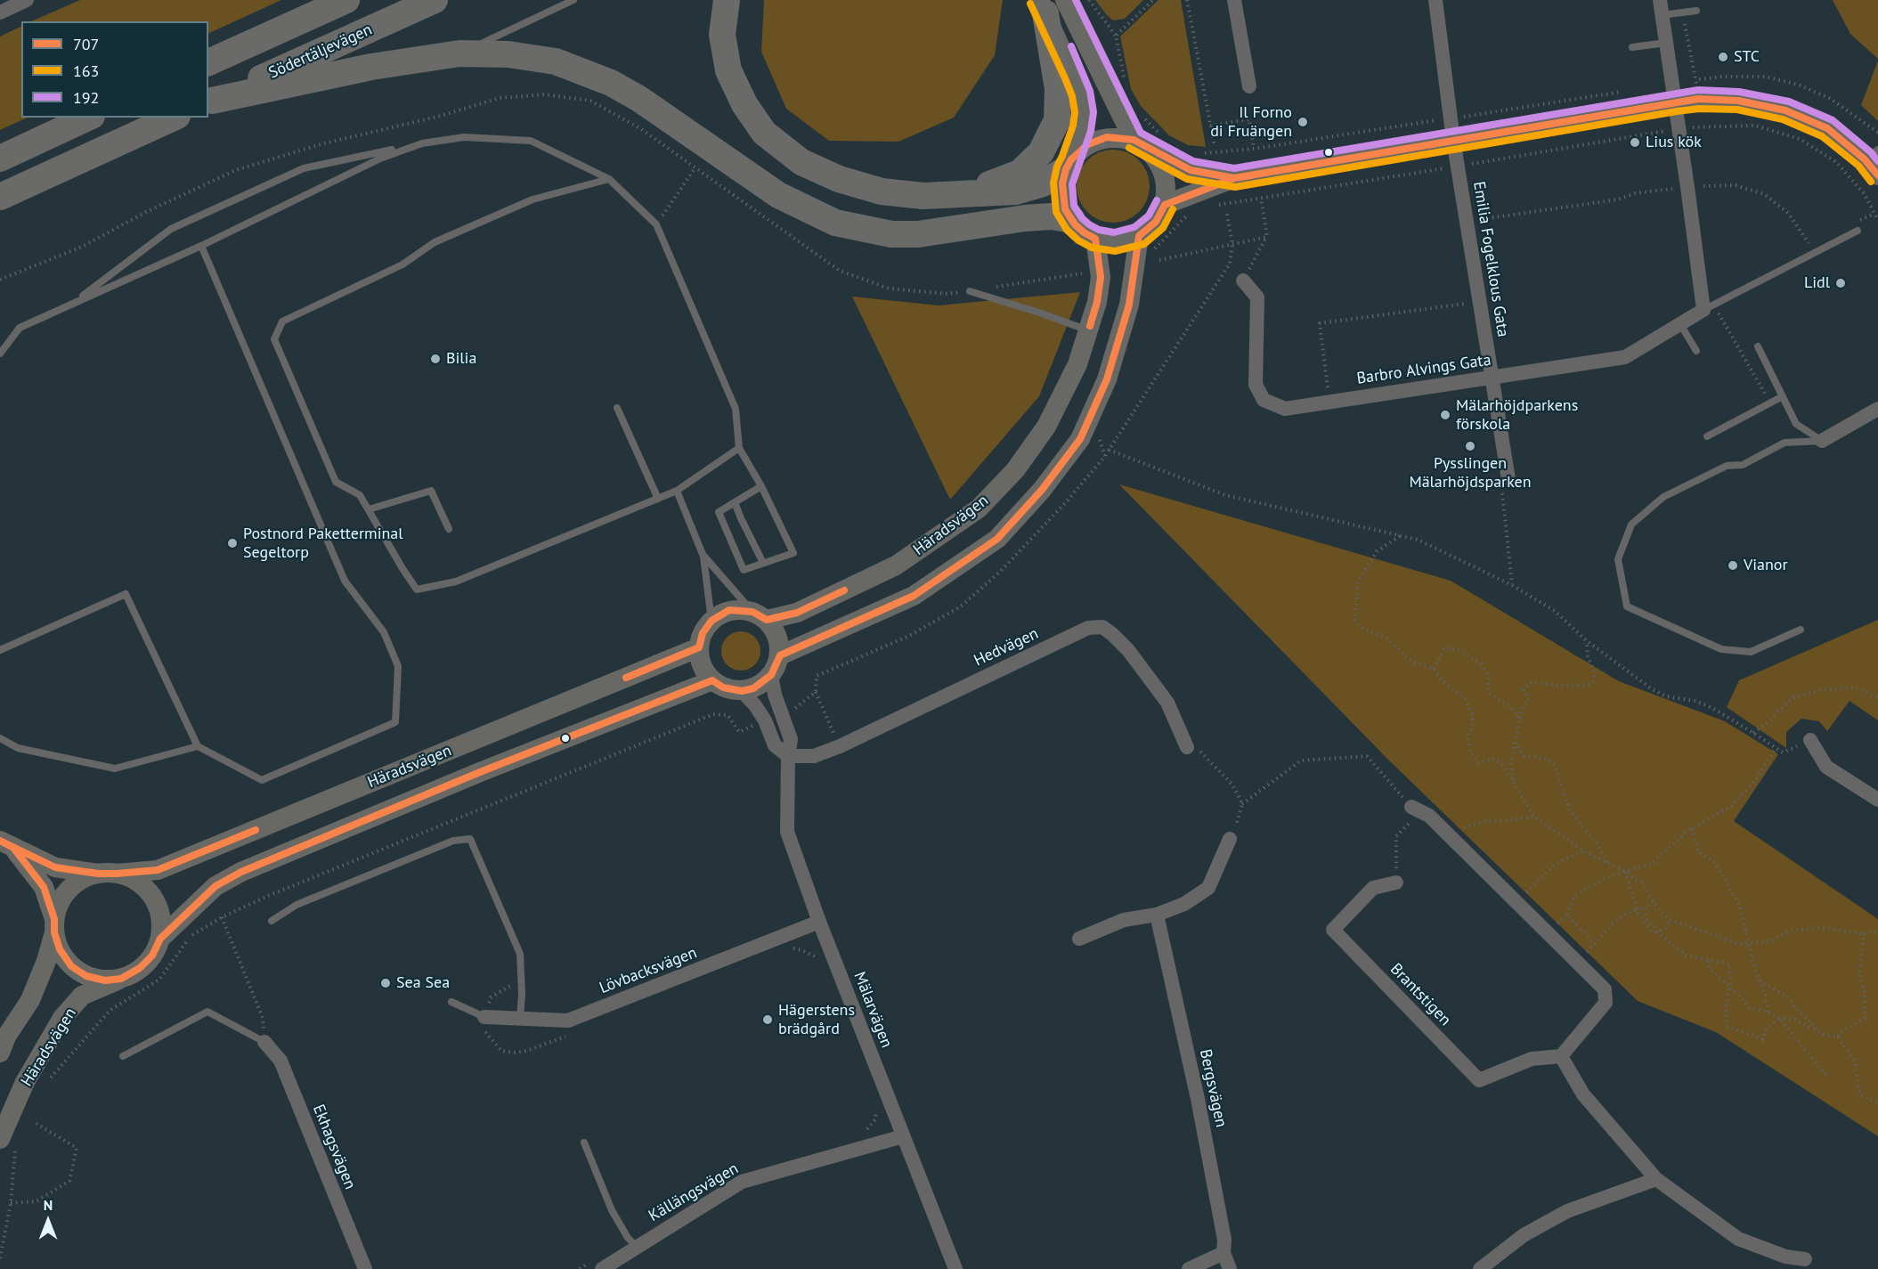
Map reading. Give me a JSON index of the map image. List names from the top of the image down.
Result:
{
  "streets": {
    "highway": ["Södertäljevägen"],
    "main road": ["Häradsvägen"],
    "street": [
      "Emilia Fogelklous Gata",
      "Barbro Alvings Gata",
      "Hedvägen",
      "Lövbacksvägen",
      "Brantstigen",
      "Mälarvägen",
      "Bergsvägen",
      "Ekhagsvägen",
      "Källängsvägen"
    ]
  },
  "crossings": [
    ["Emilia Fogelklous Gata", "Barbro Alvings Gata"],
    ["Häradsvägen", "Mälarvägen"],
    ["Hedvägen", "Mälarvägen"],
    ["Lövbacksvägen", "Mälarvägen"],
    ["Mälarvägen", "Källängsvägen"]
  ],
  "places": [
    "STC",
    "Il Forno di Fruängen",
    "Lius kök",
    "Lidl",
    "Bilia",
    "Mälarhöjdparkens förskola",
    "Pysslingen Mälarhöjdsparken",
    "Postnord Paketterminal Segeltorp",
    "Vianor",
    "Sea Sea",
    "Hägerstens brädgård"
  ],
  "lines": ["transit line 192", "transit line 163", "transit line 707"],
  "legend": ["707", "163", "192"],
  "north": "top"
}
